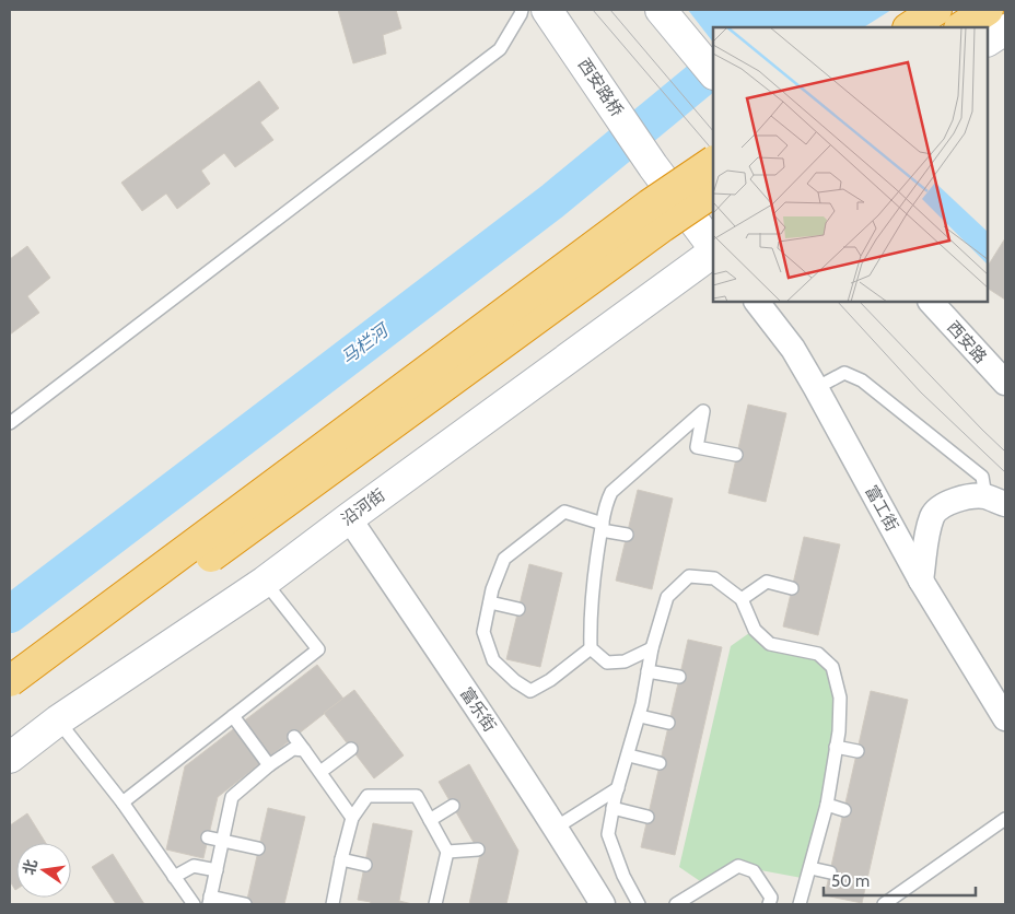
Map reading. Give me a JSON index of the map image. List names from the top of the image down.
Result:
{
  "streets": {
    "main road": ["西安路桥", "沿河街"],
    "street": ["西安路", "富工街", "富乐街"]
  },
  "crossings": [
    ["沿河街", "富乐街"]
  ],
  "water": ["马栏河"],
  "scale_bar": "50 m",
  "north": "left"
}
